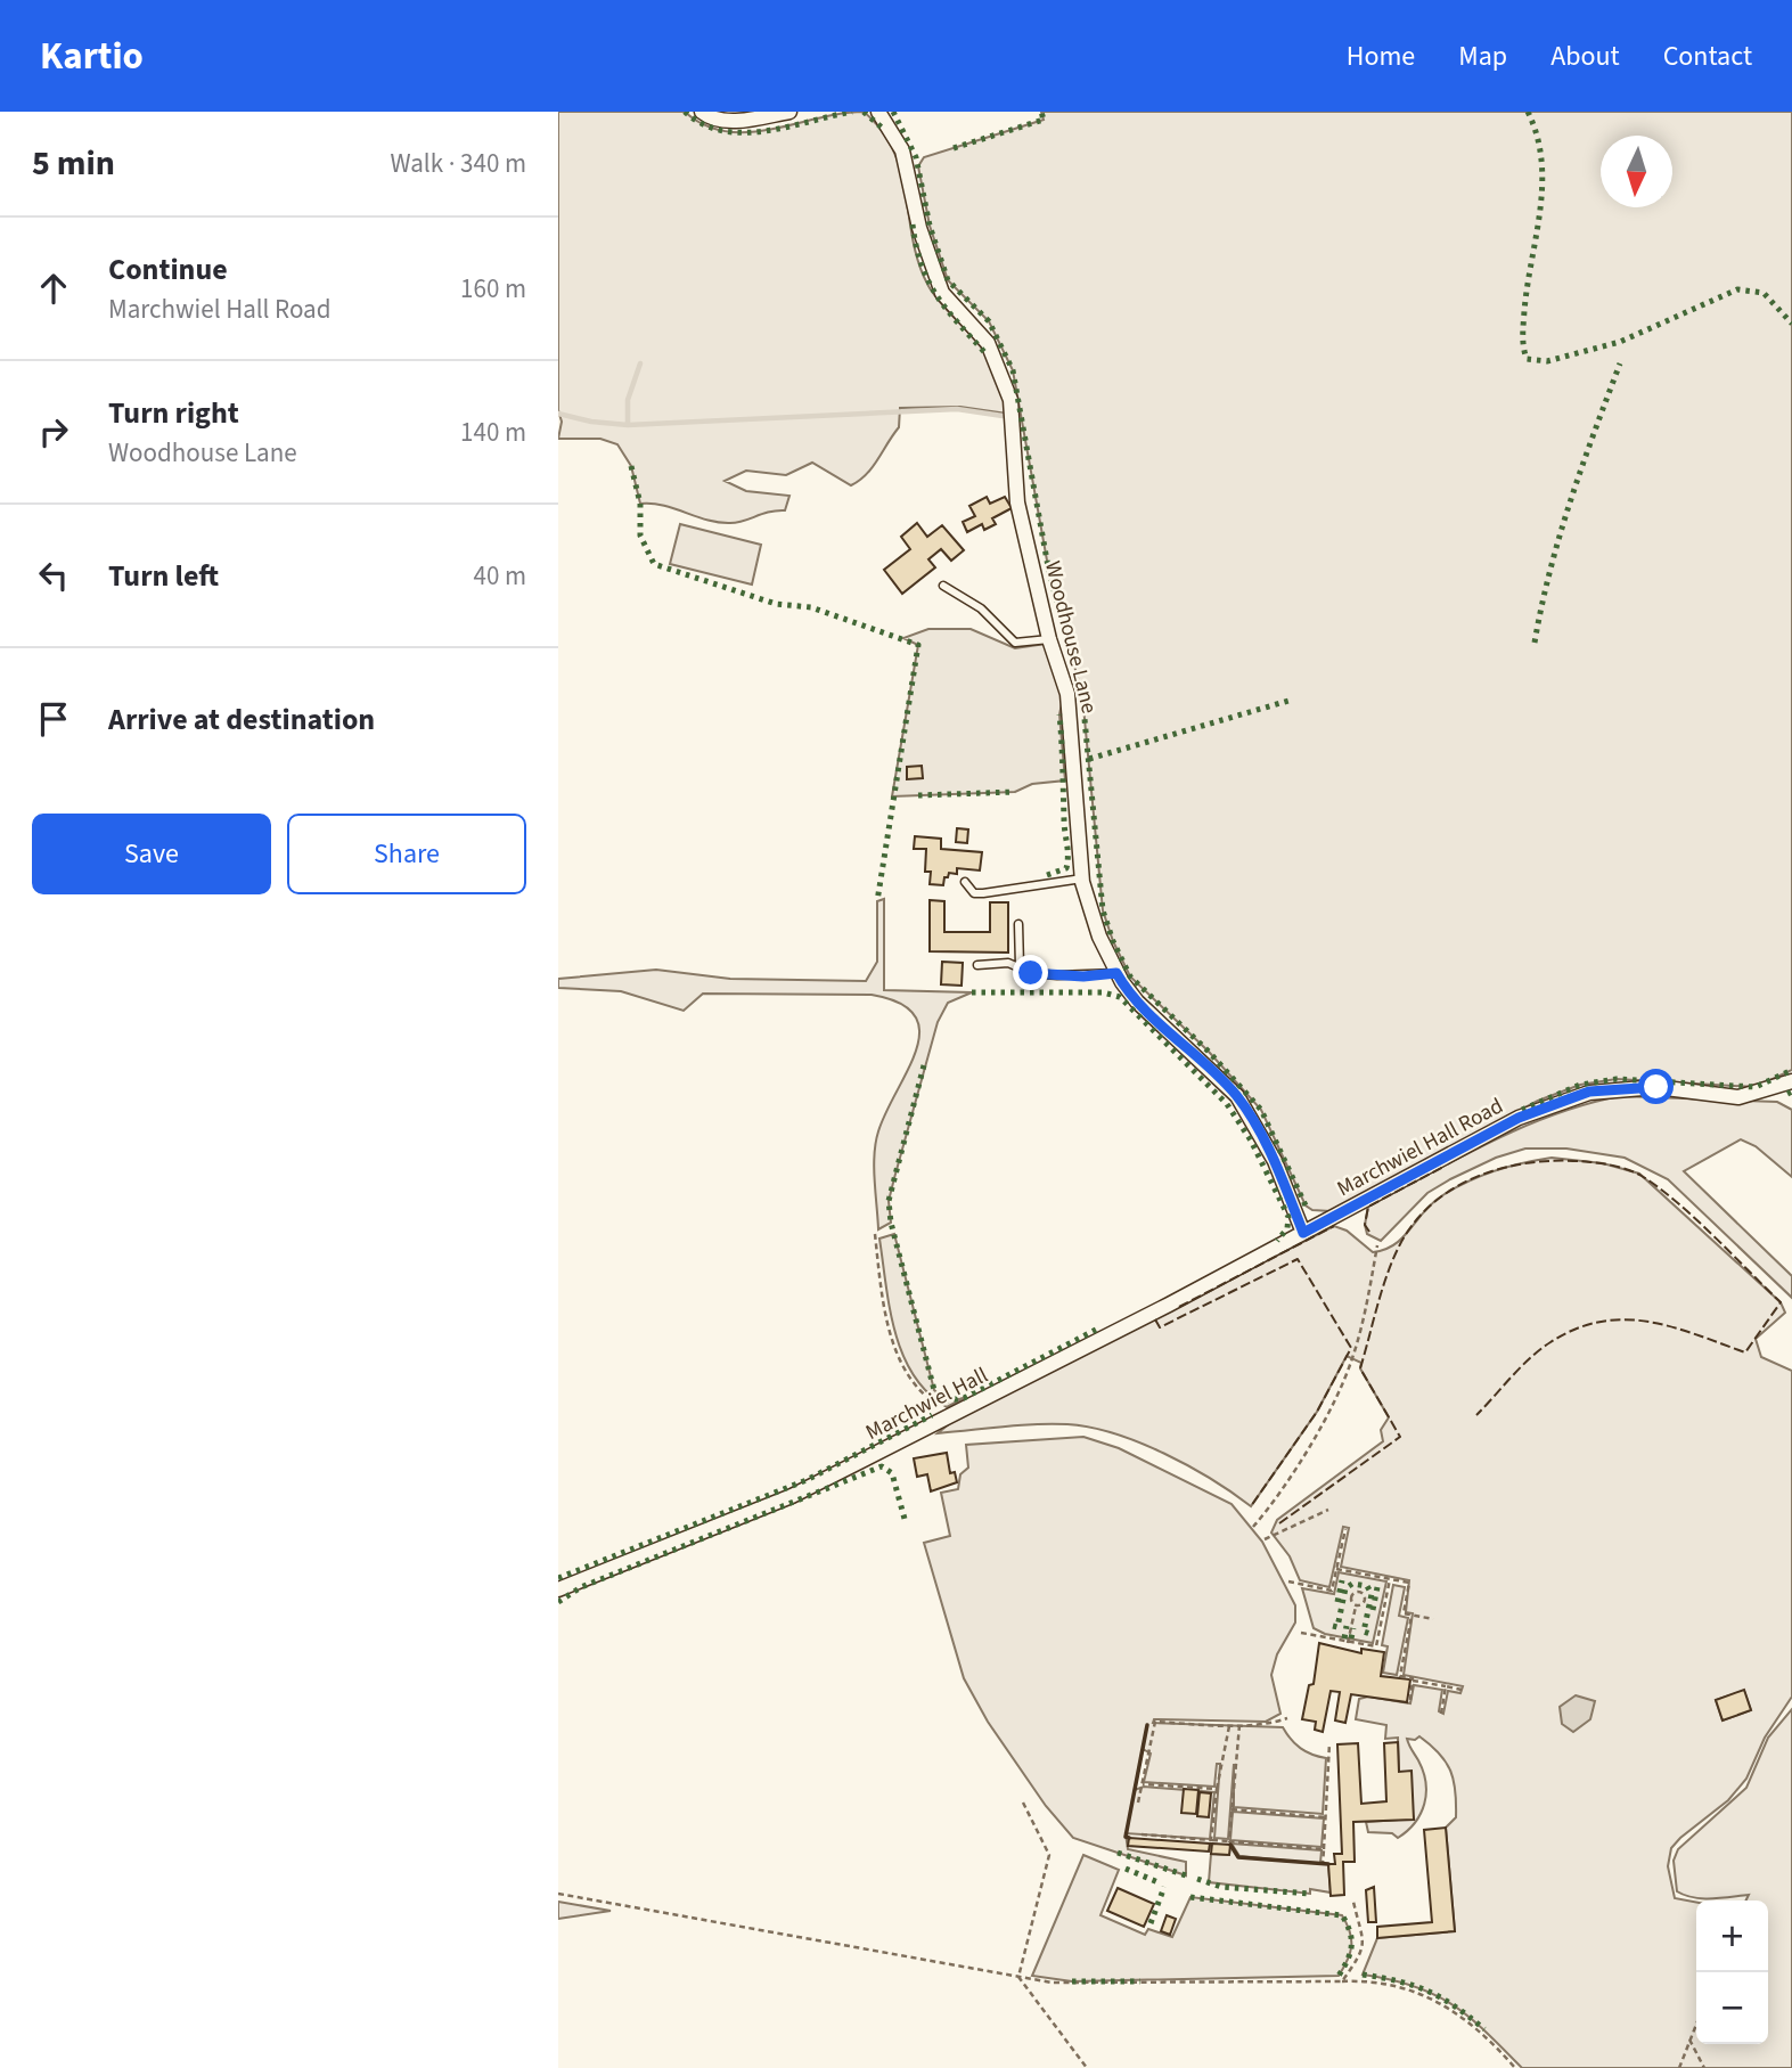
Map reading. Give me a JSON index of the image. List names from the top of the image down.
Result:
{
  "streets": {
    "street": ["Woodhouse Lane", "Marchwiel Hall Road", "Marchwiel Hall"]
  },
  "crossings": [
    ["Woodhouse Lane", "Marchwiel Hall Road"],
    ["Woodhouse Lane", "Marchwiel Hall"],
    ["Marchwiel Hall Road", "Marchwiel Hall"]
  ],
  "north": "bottom",
  "page": {
    "header": "Kartio",
    "nav": [
      "Home",
      "Map",
      "About",
      "Contact"
    ],
    "heading": ["5 min", "Walk · 340 m"],
    "list": [
      ["Continue", "Marchwiel Hall Road", "160 m"],
      ["Turn right", "Woodhouse Lane", "140 m"],
      ["Turn left", "40 m"],
      "Arrive at destination"
    ],
    "buttons": ["Save", "Share"],
    "map_buttons": ["+", "−"]
  }
}
